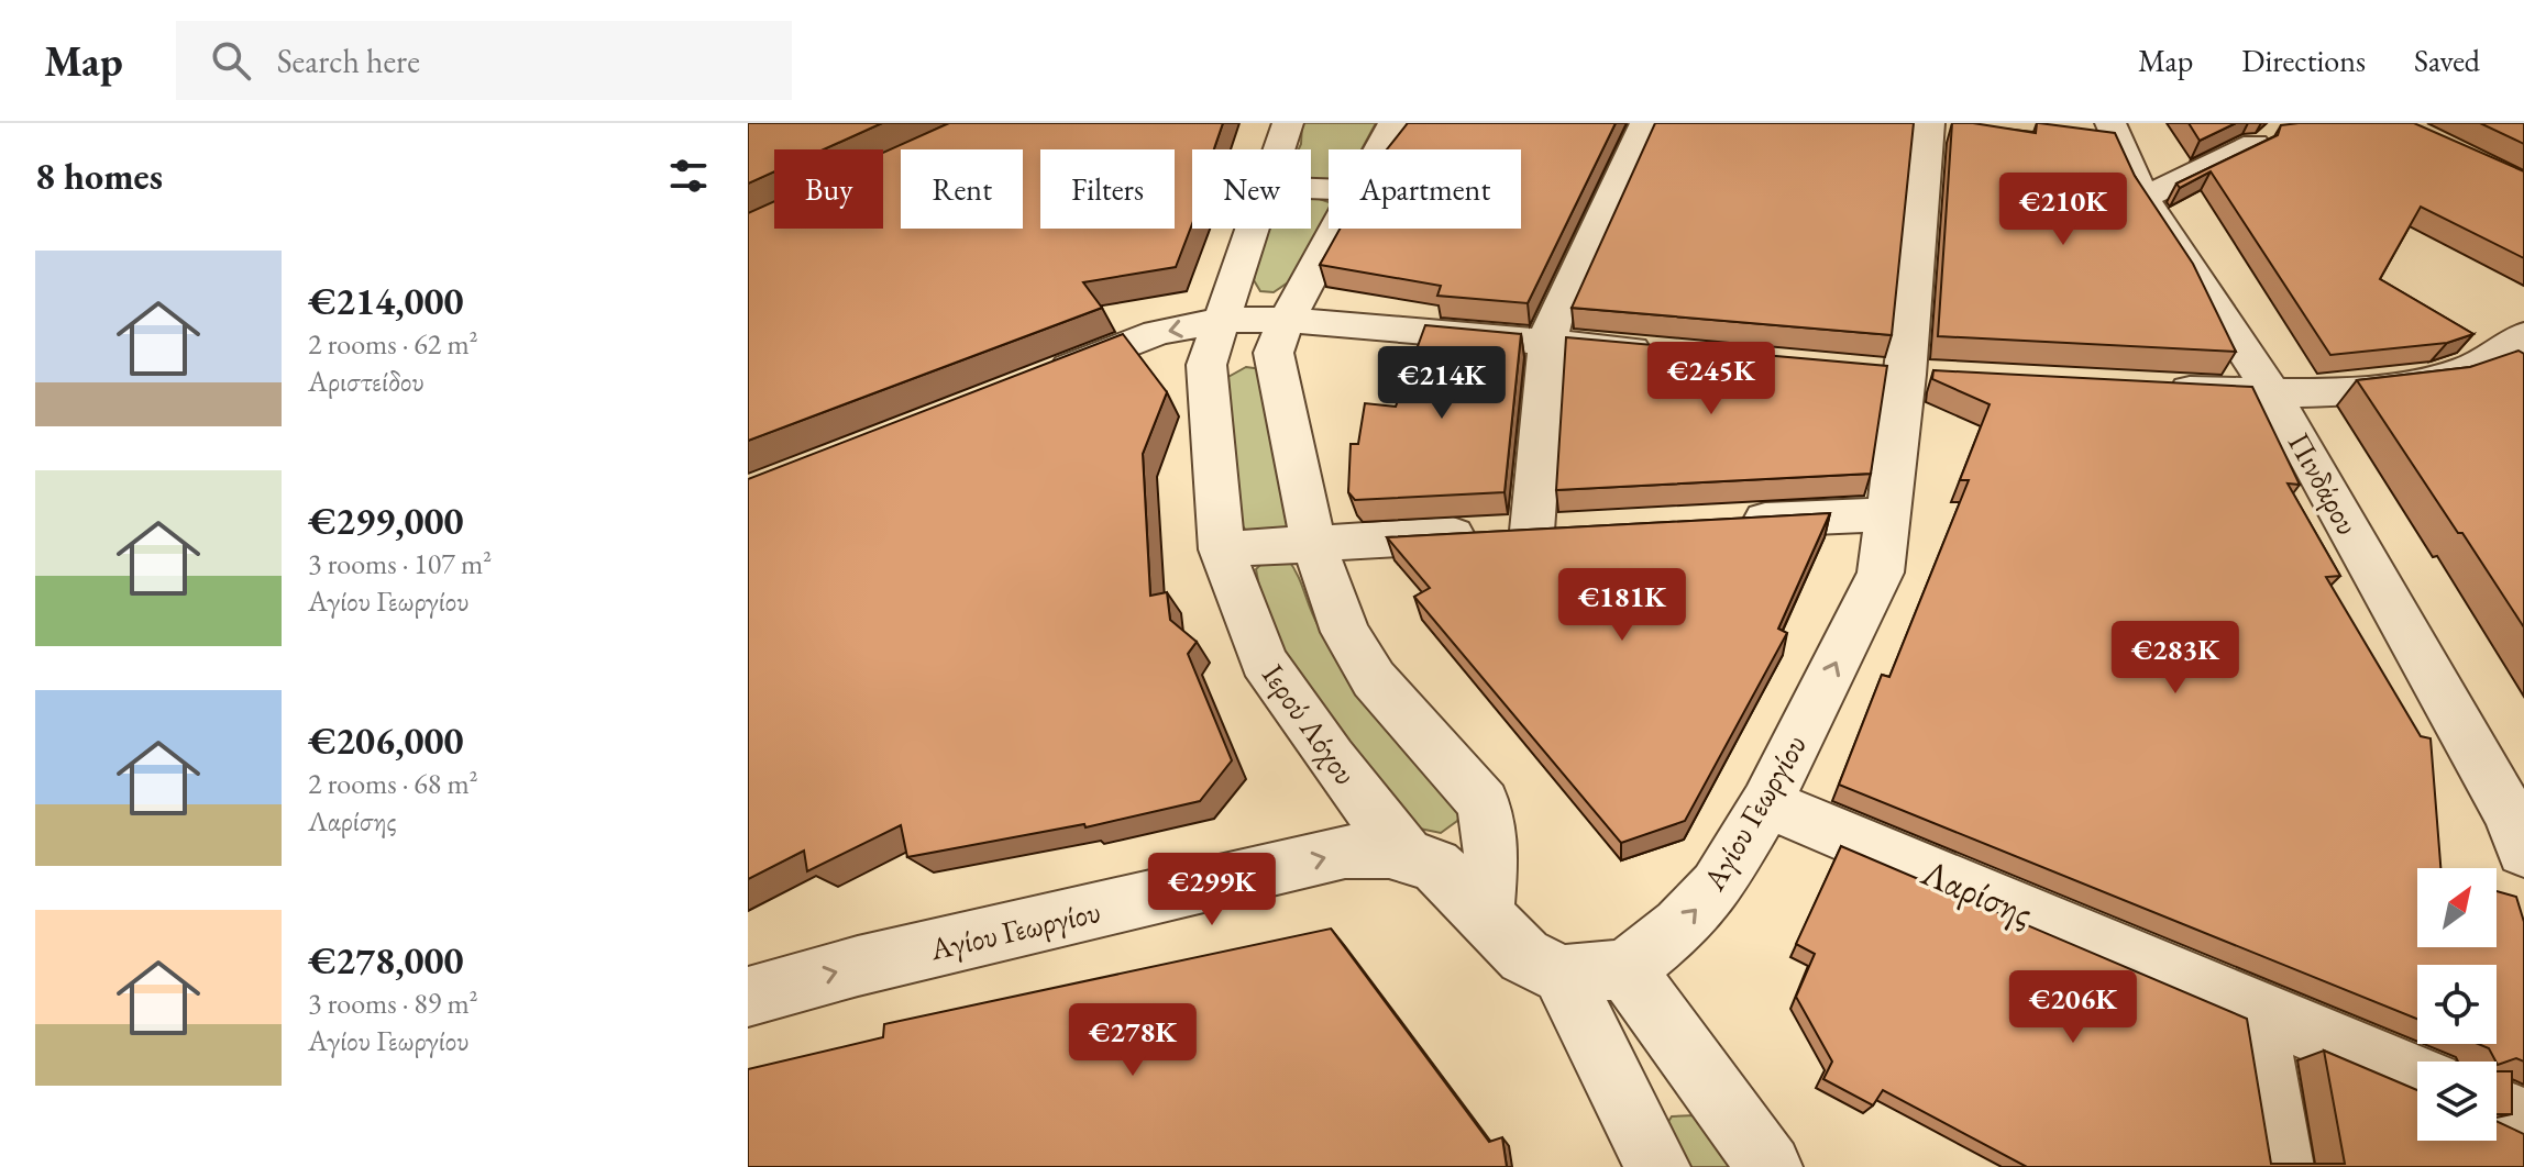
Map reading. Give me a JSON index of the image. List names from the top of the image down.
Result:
{
  "streets": {
    "street": [
      "Πινδάρου",
      "Ιερού Λόχου",
      "Αγίου Γεωργίου",
      "Λαρίσης"
    ]
  },
  "crossings": [
    ["Ιερού Λόχου", "Αγίου Γεωργίου"],
    ["Αγίου Γεωργίου", "Λαρίσης"]
  ],
  "one_way": ["Αγίου Γεωργίου"],
  "north": "top right",
  "page": {
    "header": "Map",
    "search": "Search here",
    "nav": ["Map", "Directions", "Saved"],
    "heading": "8 homes",
    "chip": [
      "Buy",
      "Rent",
      "Filters",
      "New",
      "Apartment"
    ],
    "price": [
      "€210K",
      "€245K",
      "€214K",
      "€181K",
      "€283K",
      "€299K",
      "€206K",
      "€278K"
    ],
    "list": [
      {
        "name": "€214,000",
        "note": "2 rooms · 62 m² · Αριστείδου"
      },
      {
        "name": "€299,000",
        "note": "3 rooms · 107 m² · Αγίου Γεωργίου"
      },
      {
        "name": "€206,000",
        "note": "2 rooms · 68 m² · Λαρίσης"
      },
      {
        "name": "€278,000",
        "note": "3 rooms · 89 m² · Αγίου Γεωργίου"
      }
    ]
  }
}
